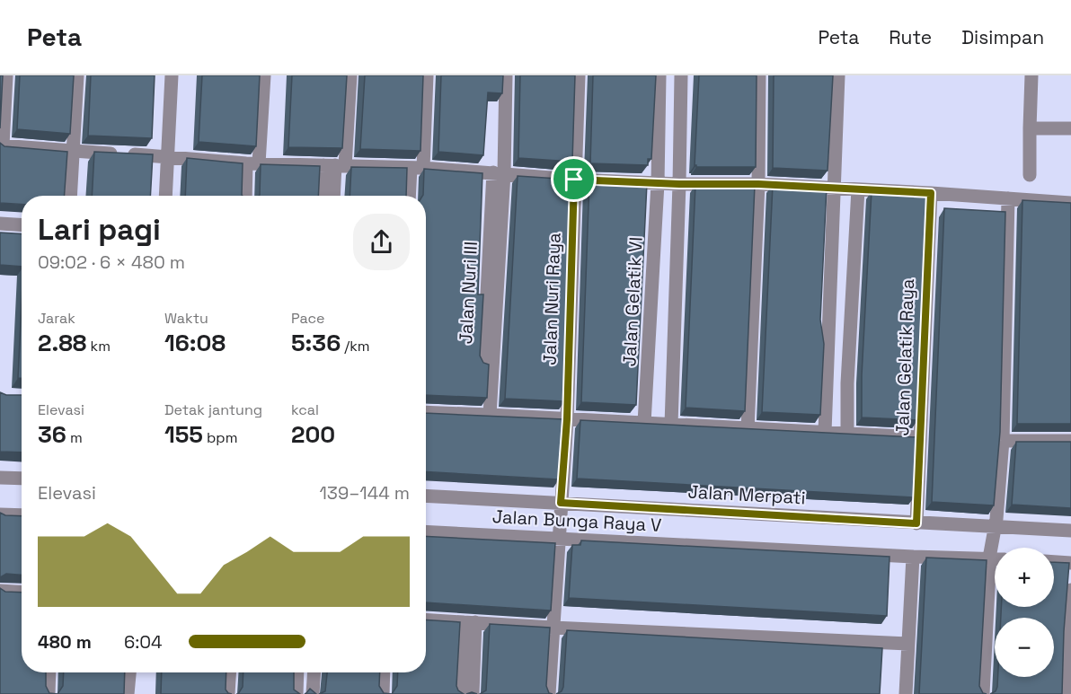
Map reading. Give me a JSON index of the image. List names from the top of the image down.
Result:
{
  "streets": {
    "street": [
      "Jalan Nuri III",
      "Jalan Nuri Raya",
      "Jalan Gelatik VI",
      "Jalan Gelatik Raya",
      "Jalan Merpati",
      "Jalan Bunga Raya V"
    ]
  },
  "crossings": [
    ["Jalan Nuri Raya", "Jalan Merpati"],
    ["Jalan Nuri Raya", "Jalan Bunga Raya V"],
    ["Jalan Gelatik Raya", "Jalan Merpati"]
  ],
  "page": {
    "header": "Peta",
    "nav": ["Peta", "Rute", "Disimpan"],
    "heading": ["Lari pagi", "09:02 · 6 × 480 m"],
    "stats": [
      ["Jarak", "2.88 km"],
      ["Waktu", "16:08"],
      ["Pace", "5:36 /km"],
      ["Elevasi", "36 m"],
      ["Detak jantung", "155 bpm"],
      ["kcal", "200"]
    ],
    "chart": ["Elevasi", "139–144 m"],
    "map_buttons": ["+", "−"],
    "list": [
      {
        "name": "480 m",
        "note": "6:04"
      }
    ]
  }
}
